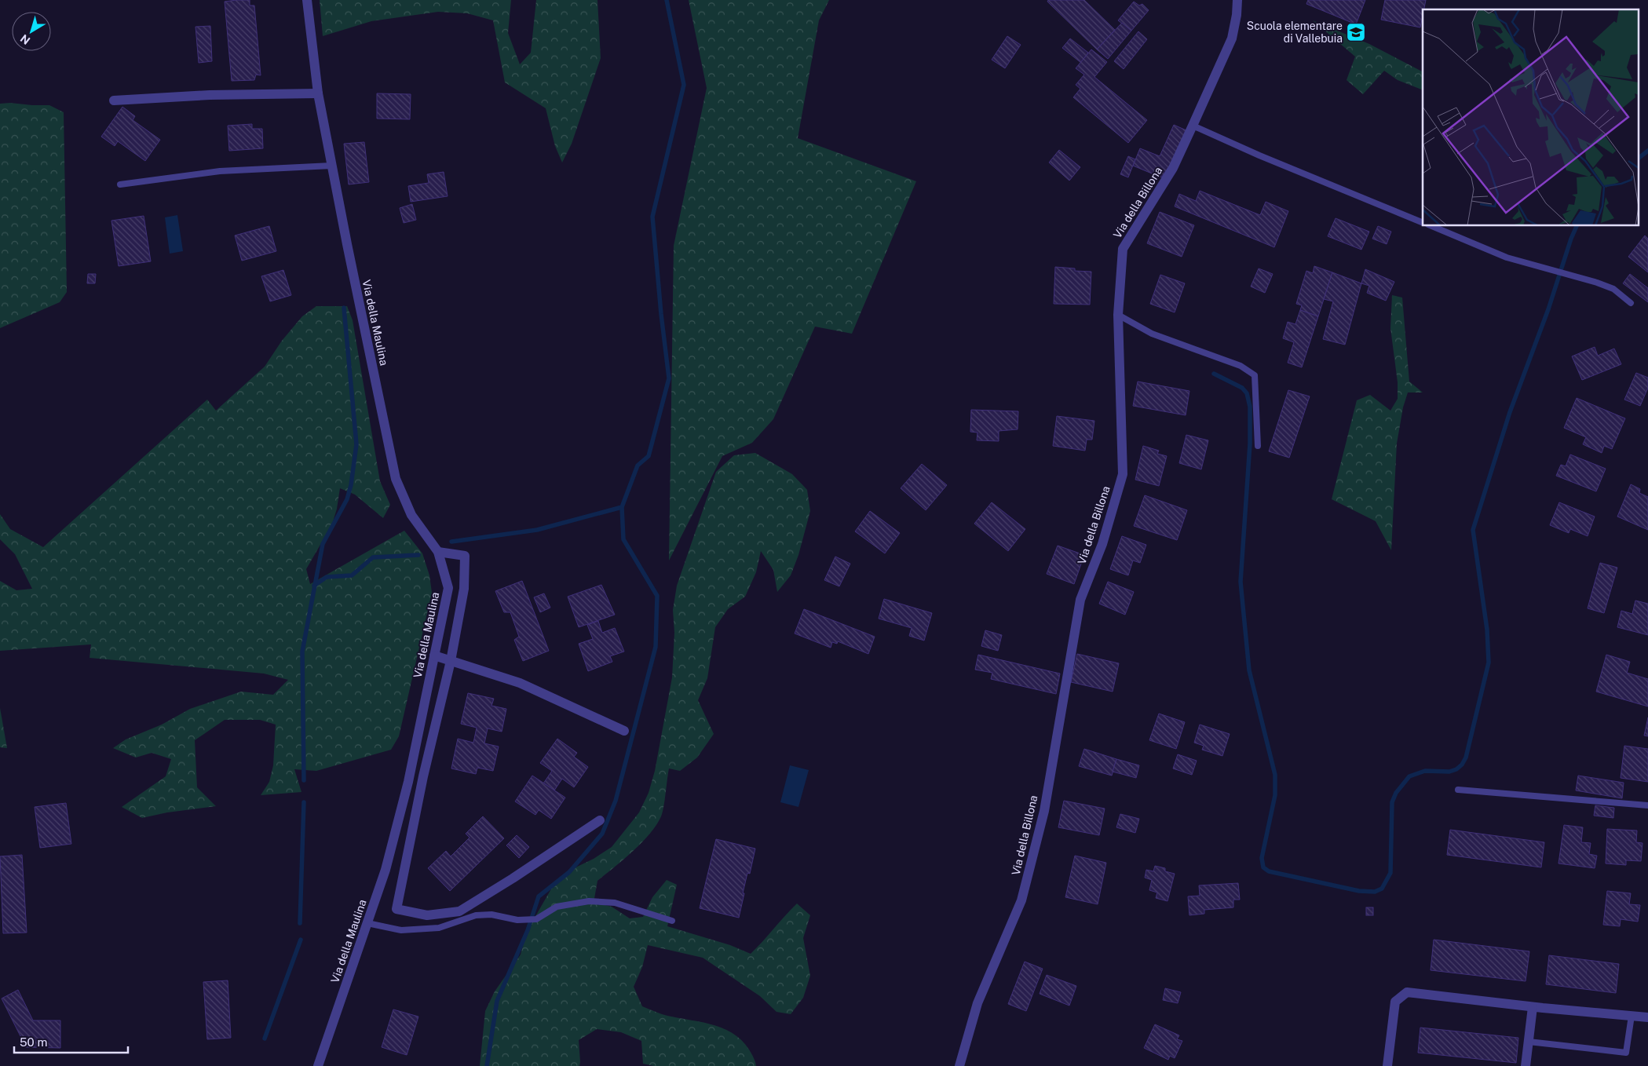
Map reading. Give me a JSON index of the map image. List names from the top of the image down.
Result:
{
  "streets": {
    "street": ["Via della Billona", "Via della Maulina"]
  },
  "places": {
    "school or university": ["Scuola elementare di Vallebuia"]
  },
  "scale_bar": "50 m",
  "north": "bottom left"
}
